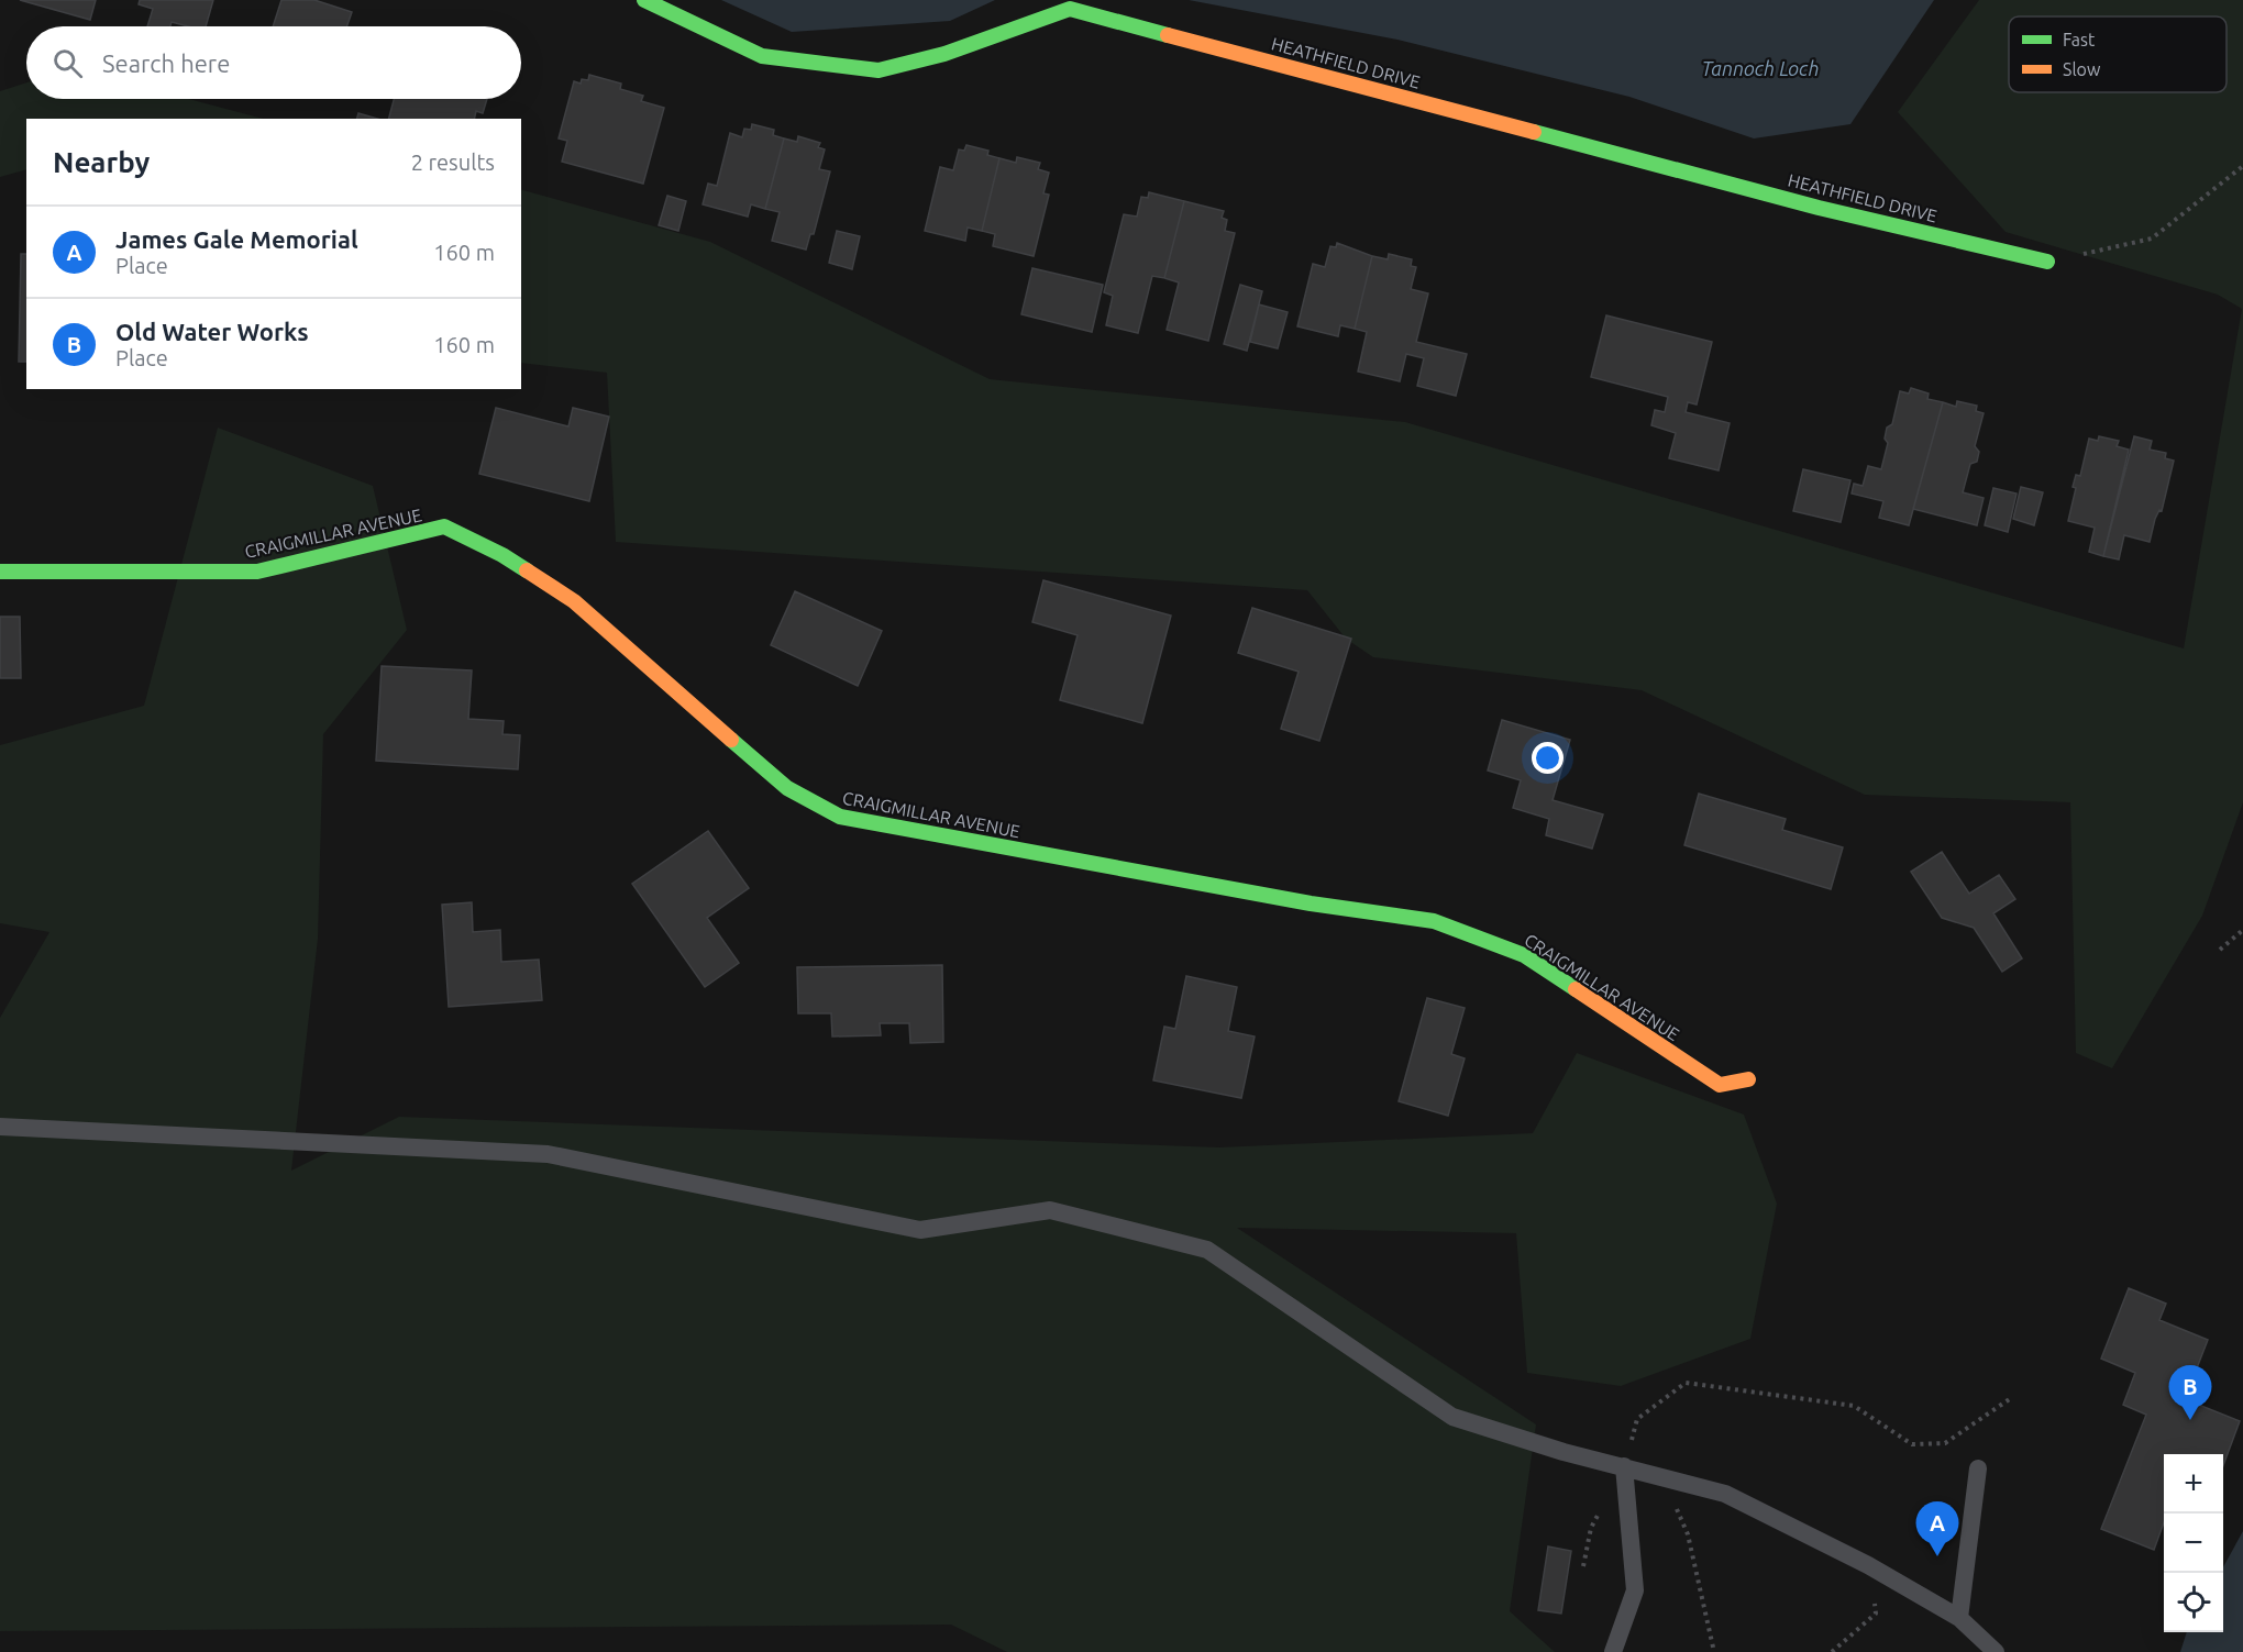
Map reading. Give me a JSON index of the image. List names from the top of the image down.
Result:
{
  "streets": {
    "street": ["HEATHFIELD DRIVE", "CRAIGMILLAR AVENUE"]
  },
  "water": ["Tannoch Loch"],
  "legend": ["Fast", "Slow"],
  "page": {
    "search": "Search here",
    "heading": ["Nearby", "2 results"],
    "list": [
      {
        "mark": "A",
        "name": "James Gale Memorial",
        "note": "Place",
        "value": "160 m"
      },
      {
        "mark": "B",
        "name": "Old Water Works",
        "note": "Place",
        "value": "160 m"
      }
    ],
    "pins": ["B", "A"],
    "map_buttons": ["+", "−"]
  }
}
